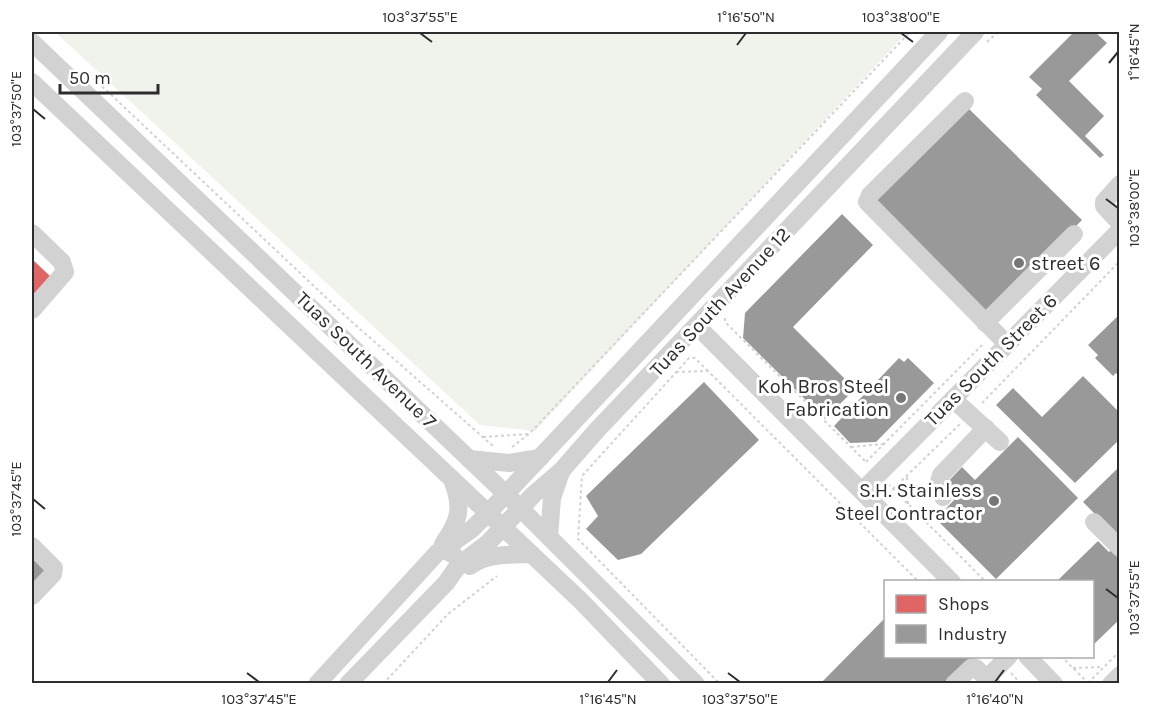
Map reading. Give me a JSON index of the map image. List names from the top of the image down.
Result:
{
  "streets": {
    "street": ["Tuas South Avenue 12", "Tuas South Avenue 7", "Tuas South Street 6"]
  },
  "crossings": [
    ["Tuas South Avenue 12", "Tuas South Avenue 7"]
  ],
  "places": ["street 6", "Koh Bros Steel Fabrication", "S.H. Stainless Steel Contractor"],
  "legend": ["Shops", "Industry"],
  "scale_bar": "50 m",
  "coordinates": [
    "103°37'55\"E",
    "1°16'50\"N",
    "103°38'00\"E",
    "1°16'45\"N",
    "103°37'50\"E",
    "103°37'45\"E",
    "1°16'40\"N"
  ]
}
